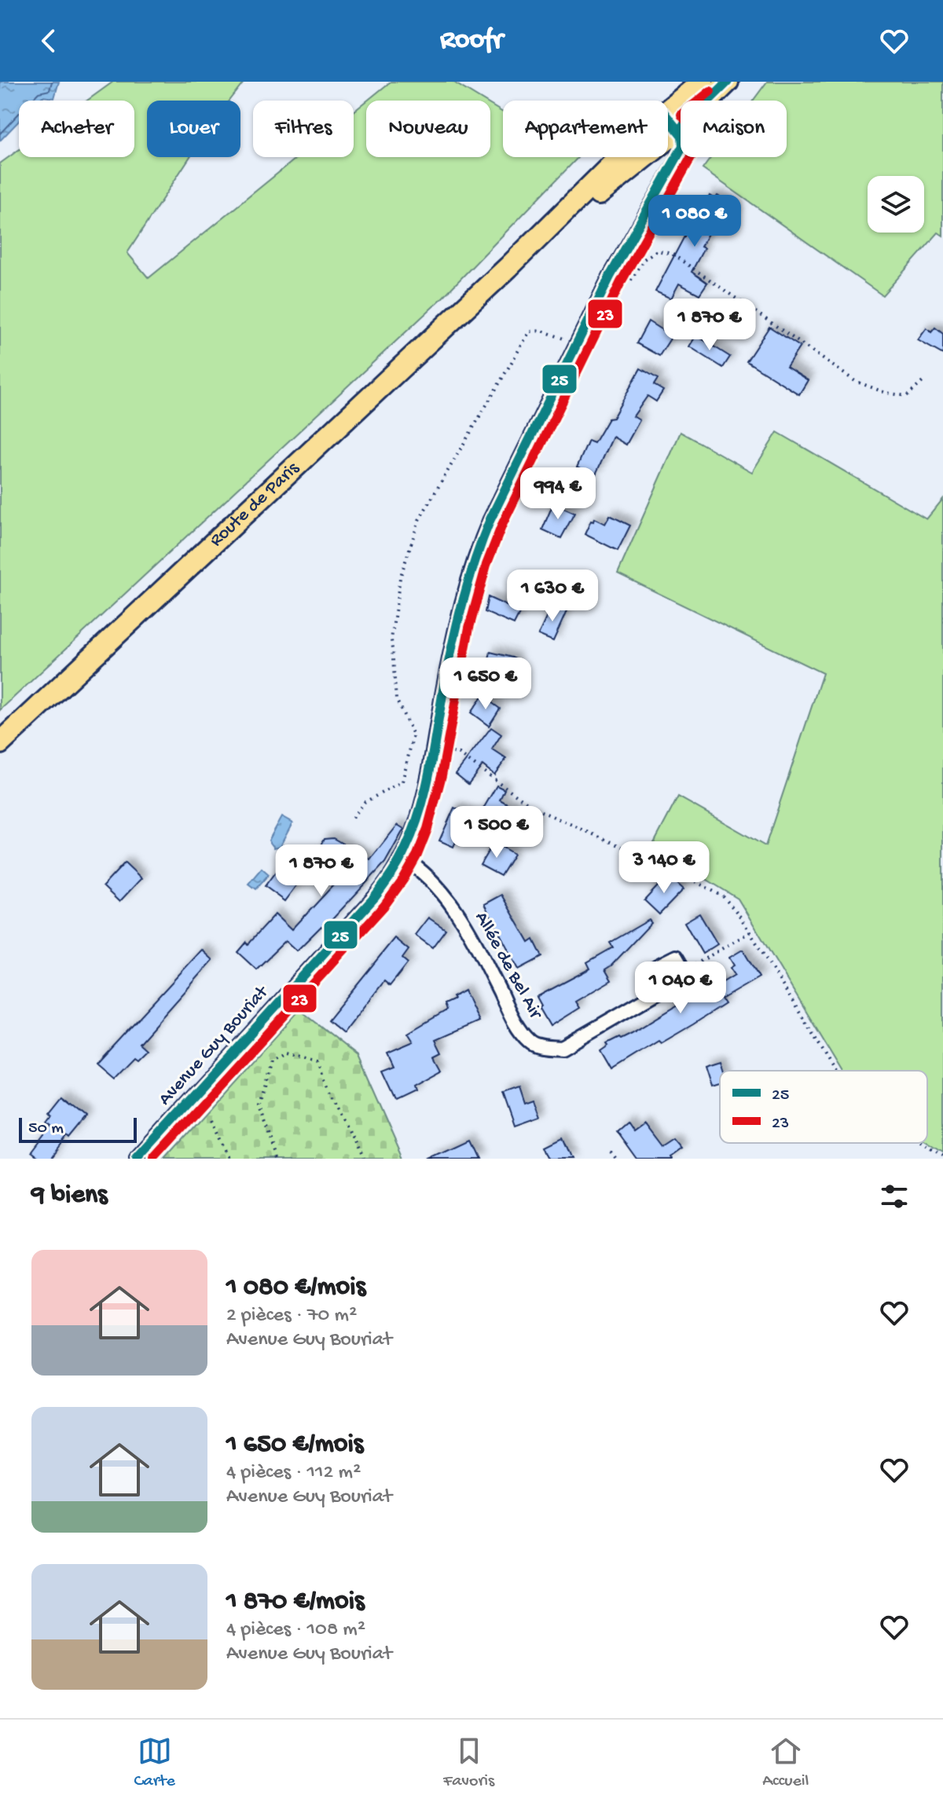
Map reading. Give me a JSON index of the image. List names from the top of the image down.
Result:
{
  "streets": {
    "main road": ["Route de Paris"],
    "street": ["Allée de Bel Air", "Avenue Guy Bouriat"]
  },
  "crossings": [
    ["Route de Paris", "Avenue Guy Bouriat"],
    ["Allée de Bel Air", "Avenue Guy Bouriat"]
  ],
  "lines": ["transit line 25", "transit line 23"],
  "legend": ["25", "23"],
  "scale_bar": "50 m",
  "page": {
    "header": "Roofr",
    "chip": [
      "Acheter",
      "Louer",
      "Filtres",
      "Nouveau",
      "Appartement",
      "Maison"
    ],
    "price": [
      "1 080 €",
      "1 870 €",
      "994 €",
      "1 630 €",
      "1 650 €",
      "1 500 €",
      "3 140 €",
      "1 870 €",
      "1 040 €"
    ],
    "scale": "50 m",
    "heading": "9 biens",
    "list": [
      {
        "name": "1 080 €/mois",
        "note": "2 pièces · 70 m² · Avenue Guy Bouriat"
      },
      {
        "name": "1 650 €/mois",
        "note": "4 pièces · 112 m² · Avenue Guy Bouriat"
      },
      {
        "name": "1 870 €/mois",
        "note": "4 pièces · 108 m² · Avenue Guy Bouriat"
      }
    ],
    "tabs": ["Carte", "Favoris", "Accueil"]
  }
}
